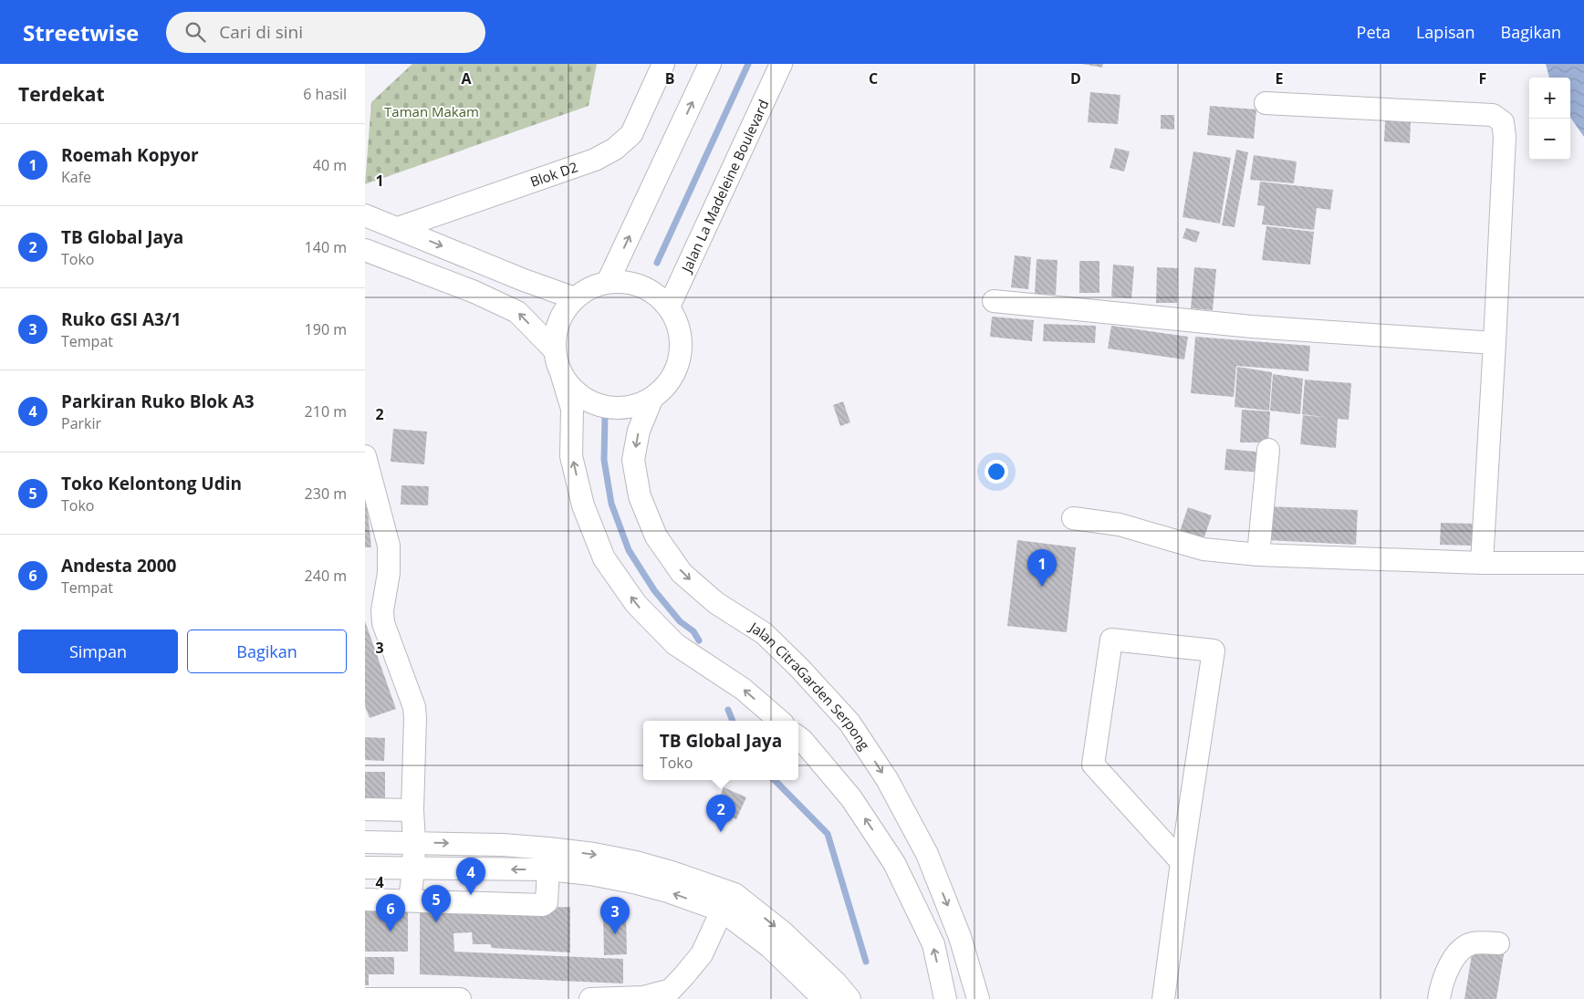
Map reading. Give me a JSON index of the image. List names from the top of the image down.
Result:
{
  "streets": {
    "street": ["Blok D2", "Jalan La Madeleine Boulevard", "Jalan CitraGarden Serpong"]
  },
  "crossings": [
    ["Jalan La Madeleine Boulevard", "Jalan CitraGarden Serpong"]
  ],
  "parks": ["Taman Makam"],
  "page": {
    "header": "Streetwise",
    "search": "Cari di sini",
    "nav": ["Peta", "Lapisan", "Bagikan"],
    "heading": ["Terdekat", "6 hasil"],
    "map_buttons": ["+", "−"],
    "list": [
      {
        "mark": "1",
        "name": "Roemah Kopyor",
        "note": "Kafe",
        "value": "40 m"
      },
      {
        "mark": "2",
        "name": "TB Global Jaya",
        "note": "Toko",
        "value": "140 m"
      },
      {
        "mark": "3",
        "name": "Ruko GSI A3/1",
        "note": "Tempat",
        "value": "190 m"
      },
      {
        "mark": "4",
        "name": "Parkiran Ruko Blok A3",
        "note": "Parkir",
        "value": "210 m"
      },
      {
        "mark": "5",
        "name": "Toko Kelontong Udin",
        "note": "Toko",
        "value": "230 m"
      },
      {
        "mark": "6",
        "name": "Andesta 2000",
        "note": "Tempat",
        "value": "240 m"
      }
    ],
    "pins": [
      "1",
      "2",
      "4",
      "5",
      "6",
      "3"
    ],
    "buttons": ["Simpan", "Bagikan"],
    "popup": ["TB Global Jaya", "Toko"]
  },
  "grid": {
    "columns": [
      "A",
      "B",
      "C",
      "D",
      "E",
      "F"
    ],
    "rows": [
      "1",
      "2",
      "3",
      "4"
    ]
  }
}
